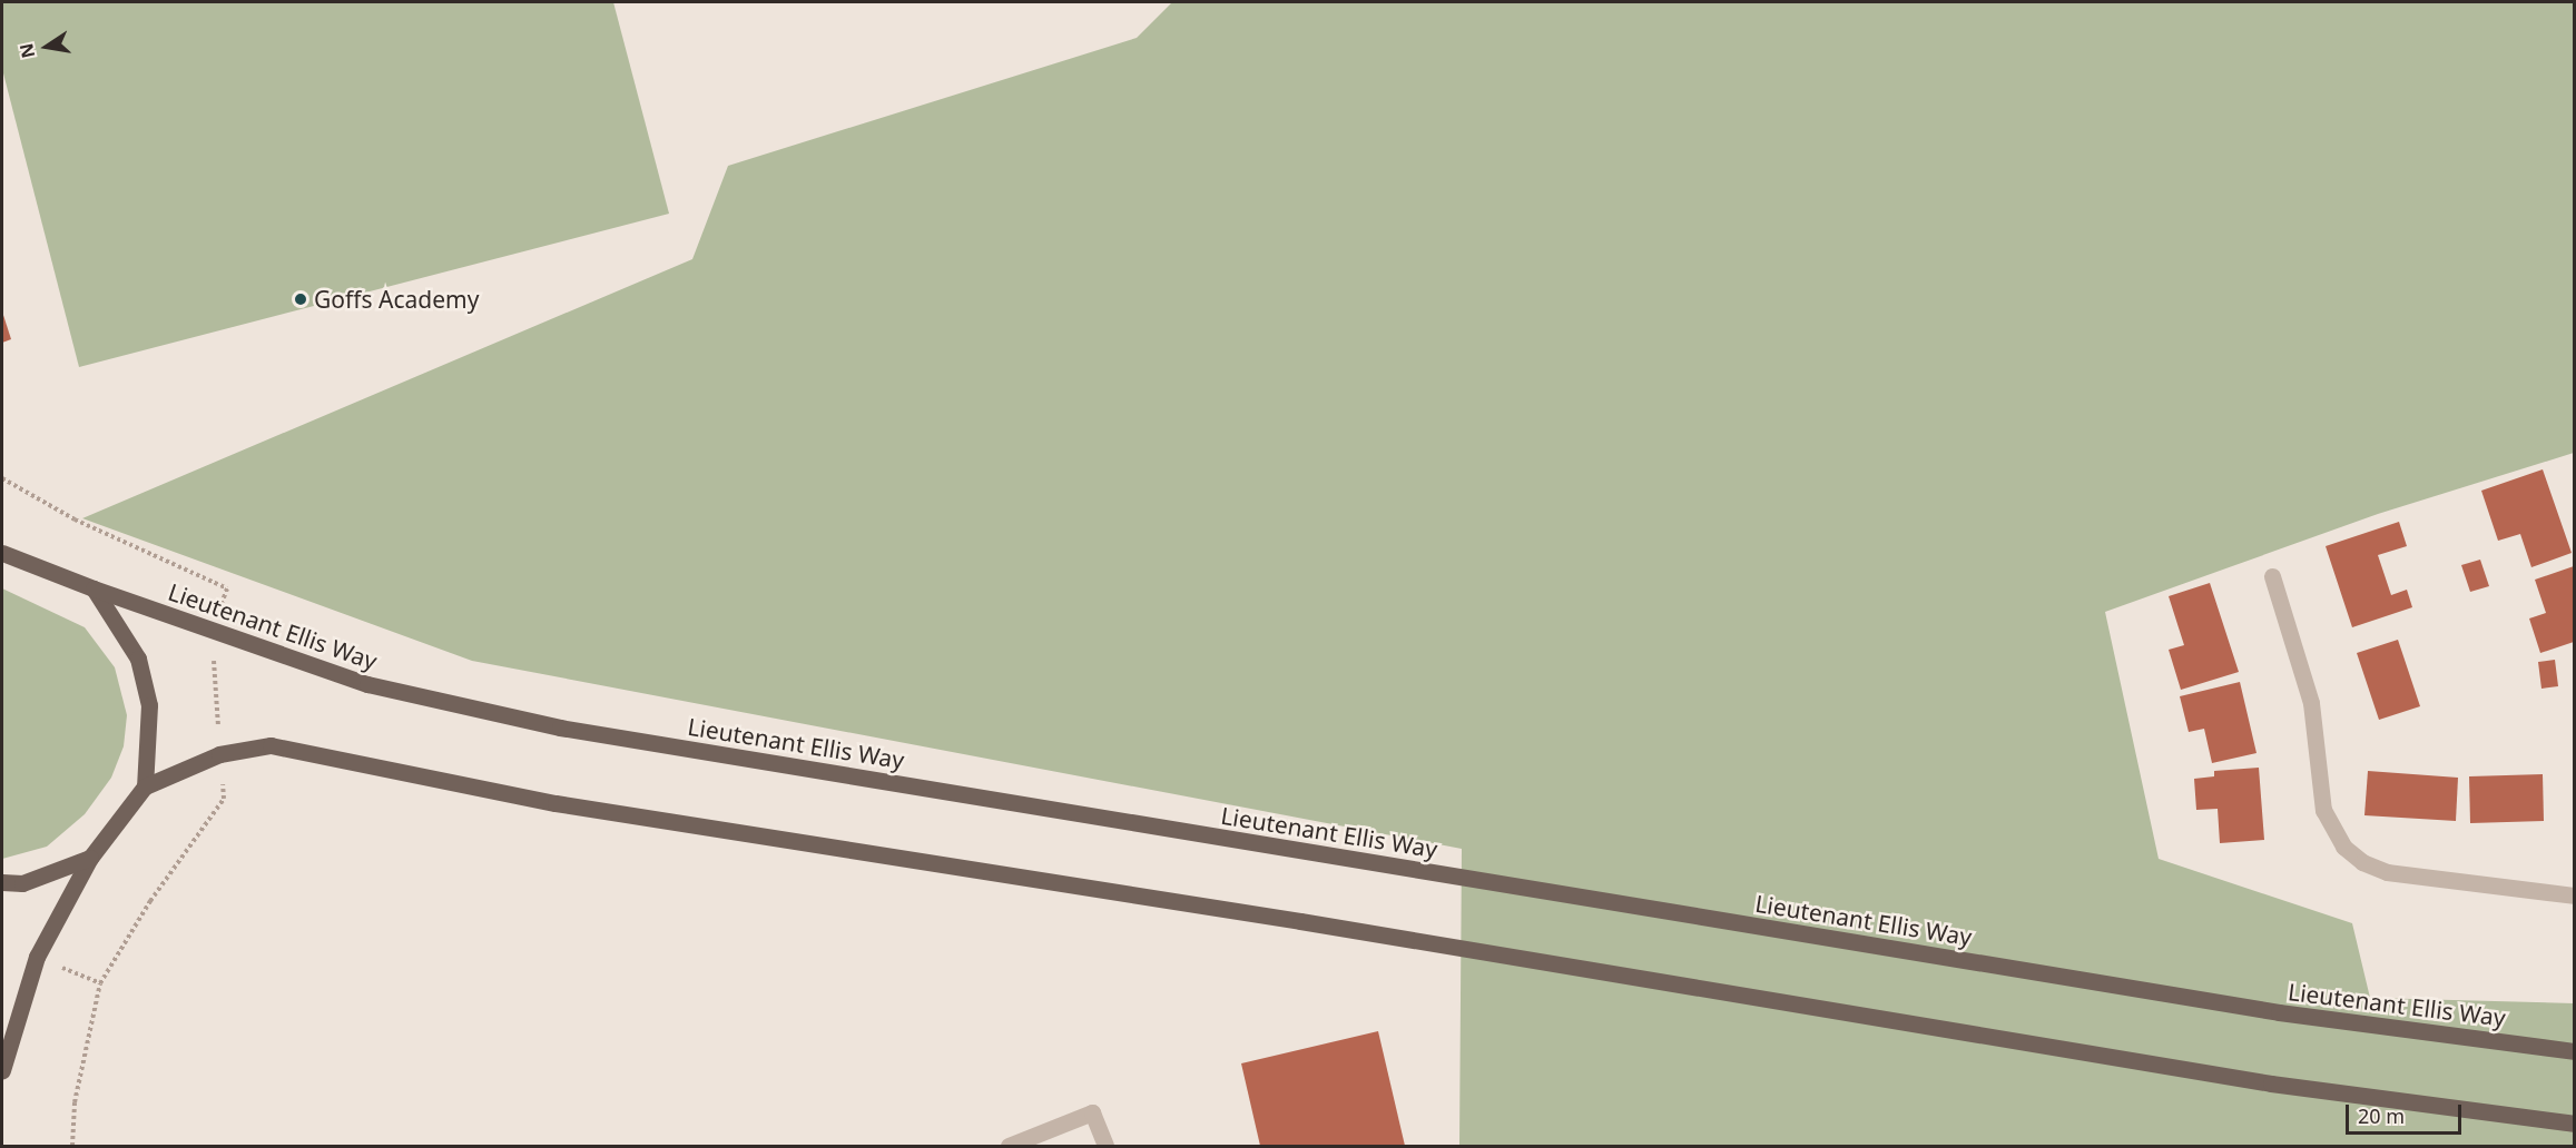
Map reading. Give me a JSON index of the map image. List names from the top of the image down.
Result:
{
  "streets": {
    "main road": ["Lieutenant Ellis Way"]
  },
  "places": ["Goffs Academy"],
  "scale_bar": "20 m",
  "north": "left"
}
